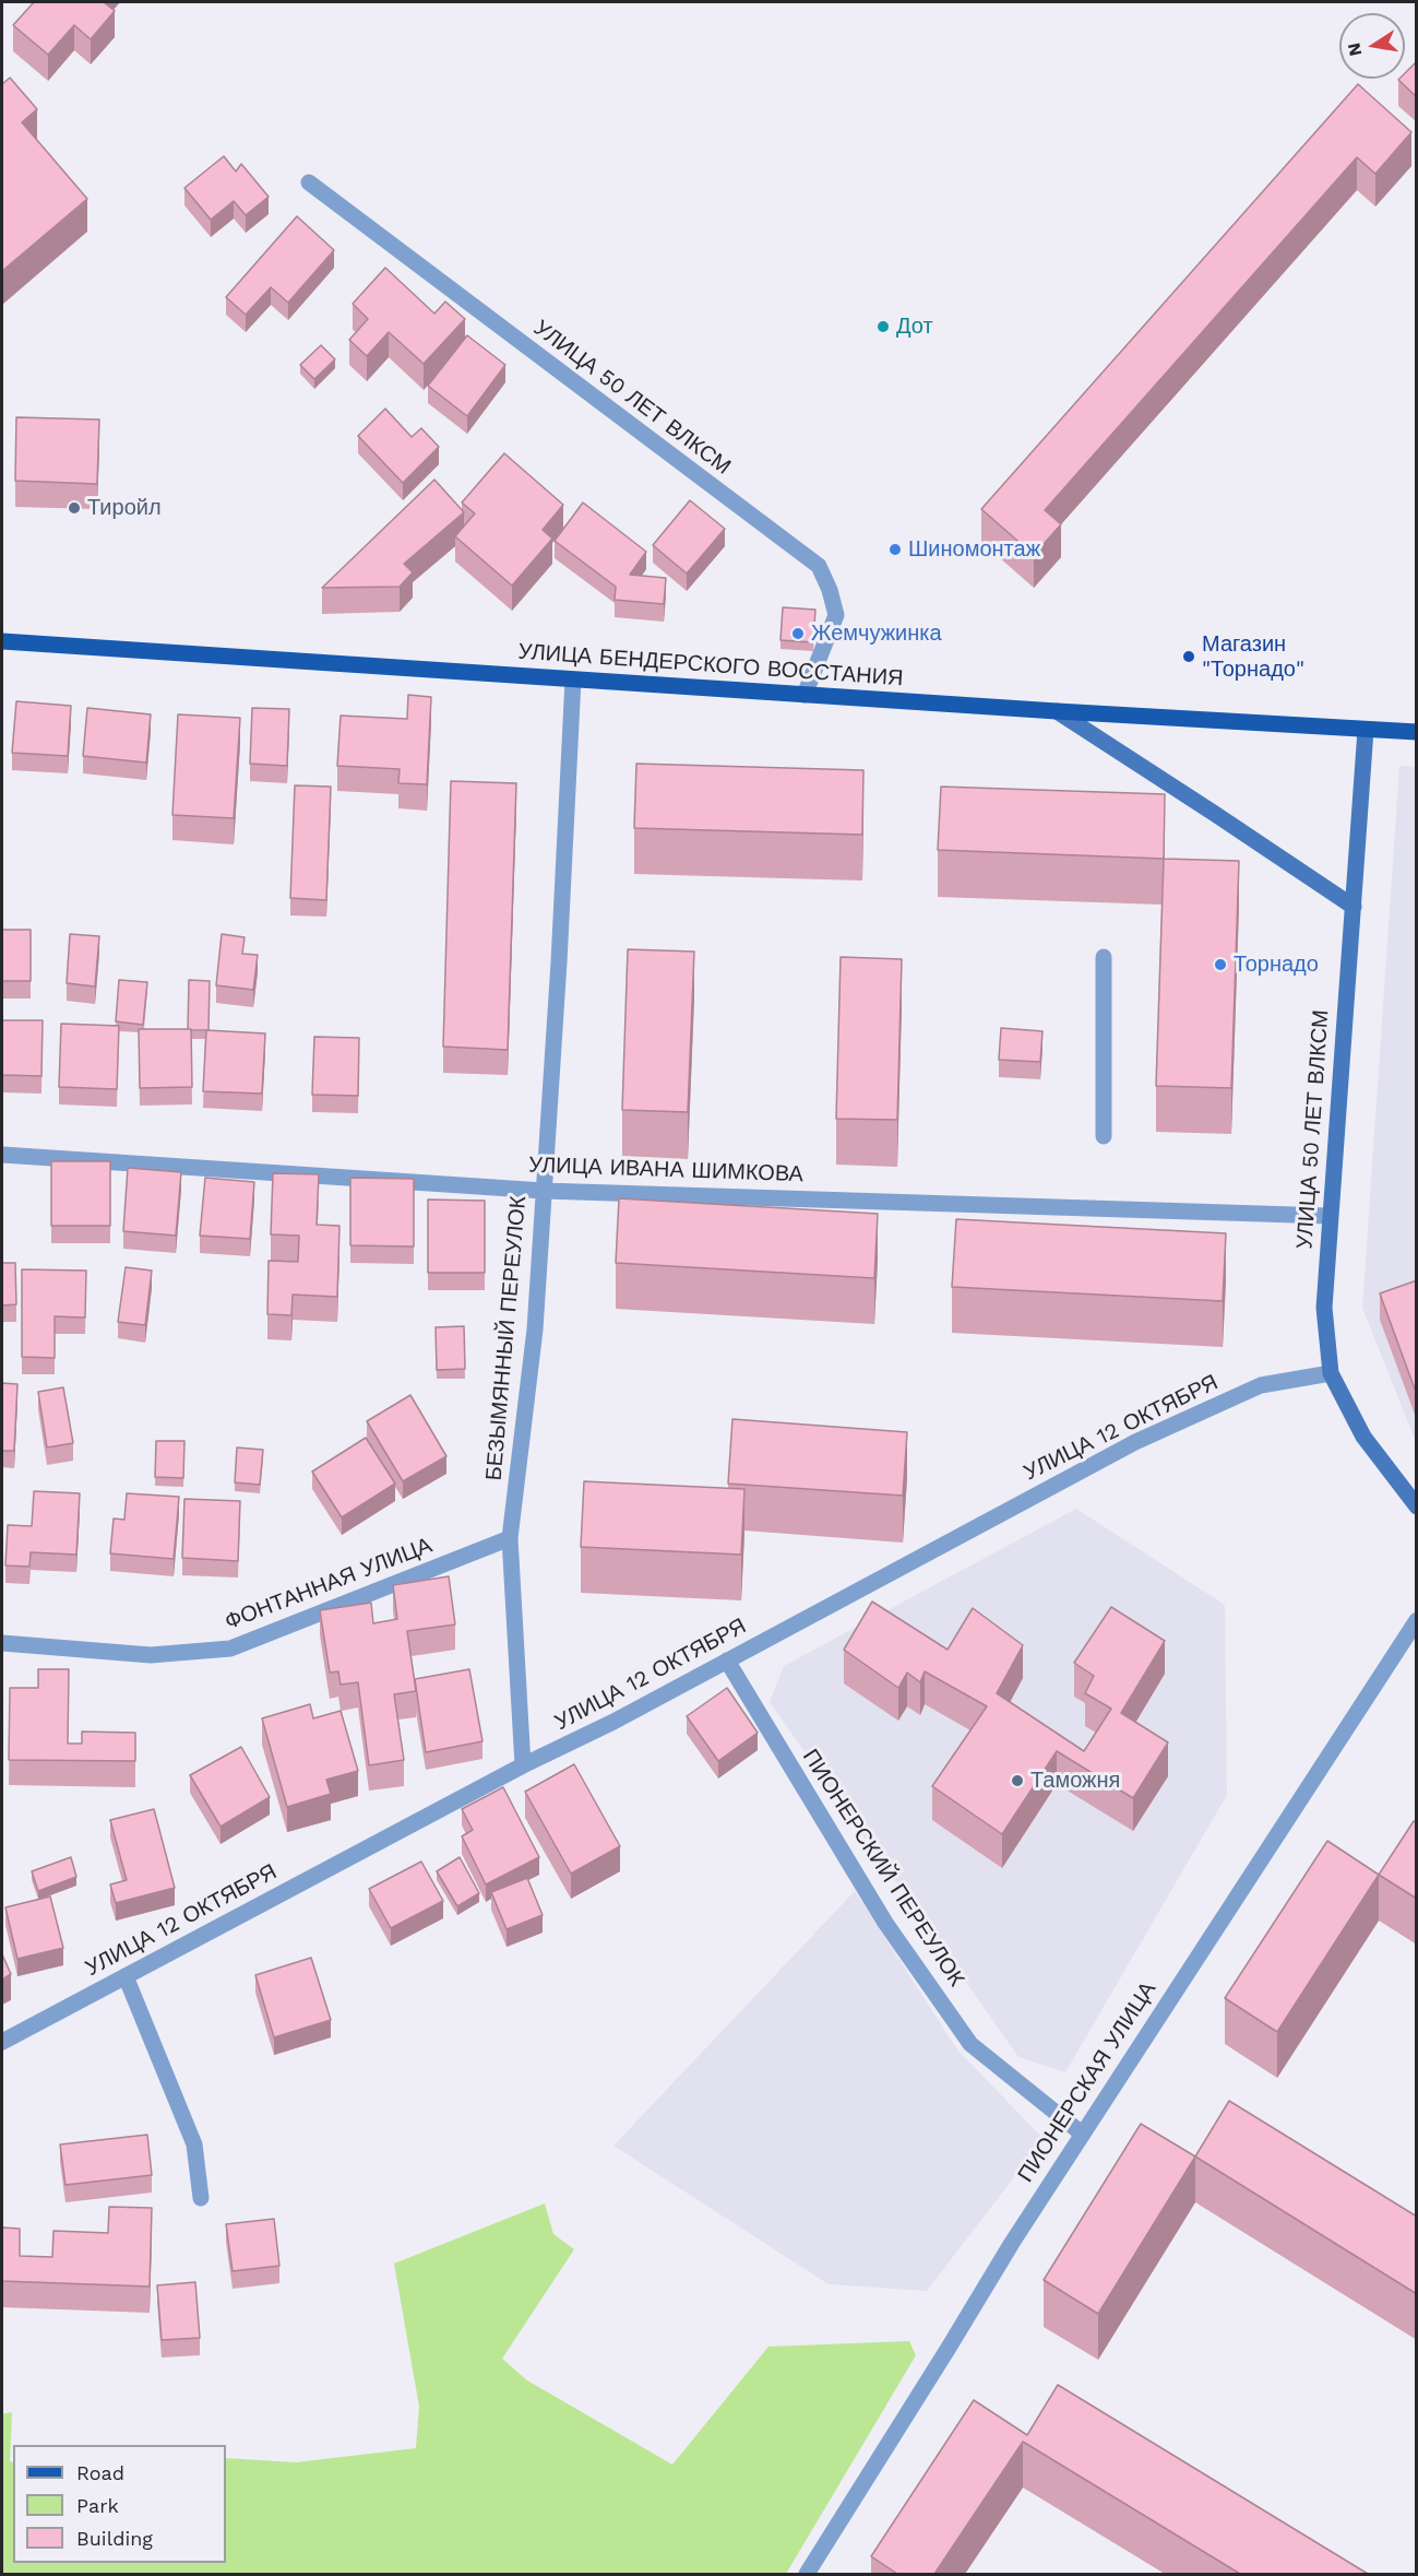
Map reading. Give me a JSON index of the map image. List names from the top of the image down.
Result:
{
  "streets": {
    "main road": ["УЛИЦА БЕНДЕРСКОГО ВОССТАНИЯ"],
    "street": [
      "УЛИЦА 50 ЛЕТ ВЛКСМ",
      "УЛИЦА ИВАНА ШИМКОВА",
      "БЕЗЫМЯННЫЙ ПЕРЕУЛОК",
      "УЛИЦА 12 ОКТЯБРЯ",
      "ФОНТАННАЯ УЛИЦА",
      "ПИОНЕРСКИЙ ПЕРЕУЛОК",
      "ПИОНЕРСКАЯ УЛИЦА"
    ]
  },
  "crossings": [
    ["УЛИЦА 50 ЛЕТ ВЛКСМ", "УЛИЦА БЕНДЕРСКОГО ВОССТАНИЯ"],
    ["УЛИЦА 50 ЛЕТ ВЛКСМ", "УЛИЦА ИВАНА ШИМКОВА"],
    ["УЛИЦА 50 ЛЕТ ВЛКСМ", "УЛИЦА 12 ОКТЯБРЯ"],
    ["УЛИЦА БЕНДЕРСКОГО ВОССТАНИЯ", "БЕЗЫМЯННЫЙ ПЕРЕУЛОК"],
    ["УЛИЦА ИВАНА ШИМКОВА", "БЕЗЫМЯННЫЙ ПЕРЕУЛОК"],
    ["БЕЗЫМЯННЫЙ ПЕРЕУЛОК", "УЛИЦА 12 ОКТЯБРЯ"],
    ["БЕЗЫМЯННЫЙ ПЕРЕУЛОК", "ФОНТАННАЯ УЛИЦА"],
    ["УЛИЦА 12 ОКТЯБРЯ", "ПИОНЕРСКИЙ ПЕРЕУЛОК"],
    ["ПИОНЕРСКИЙ ПЕРЕУЛОК", "ПИОНЕРСКАЯ УЛИЦА"]
  ],
  "places": [
    "Дот",
    "Тиройл",
    "Шиномонтаж",
    "Жемчужинка",
    "Магазин \"Торнадо\"",
    "Торнадо",
    "Таможня"
  ],
  "legend": ["Road", "Park", "Building"],
  "north": "left"
}
